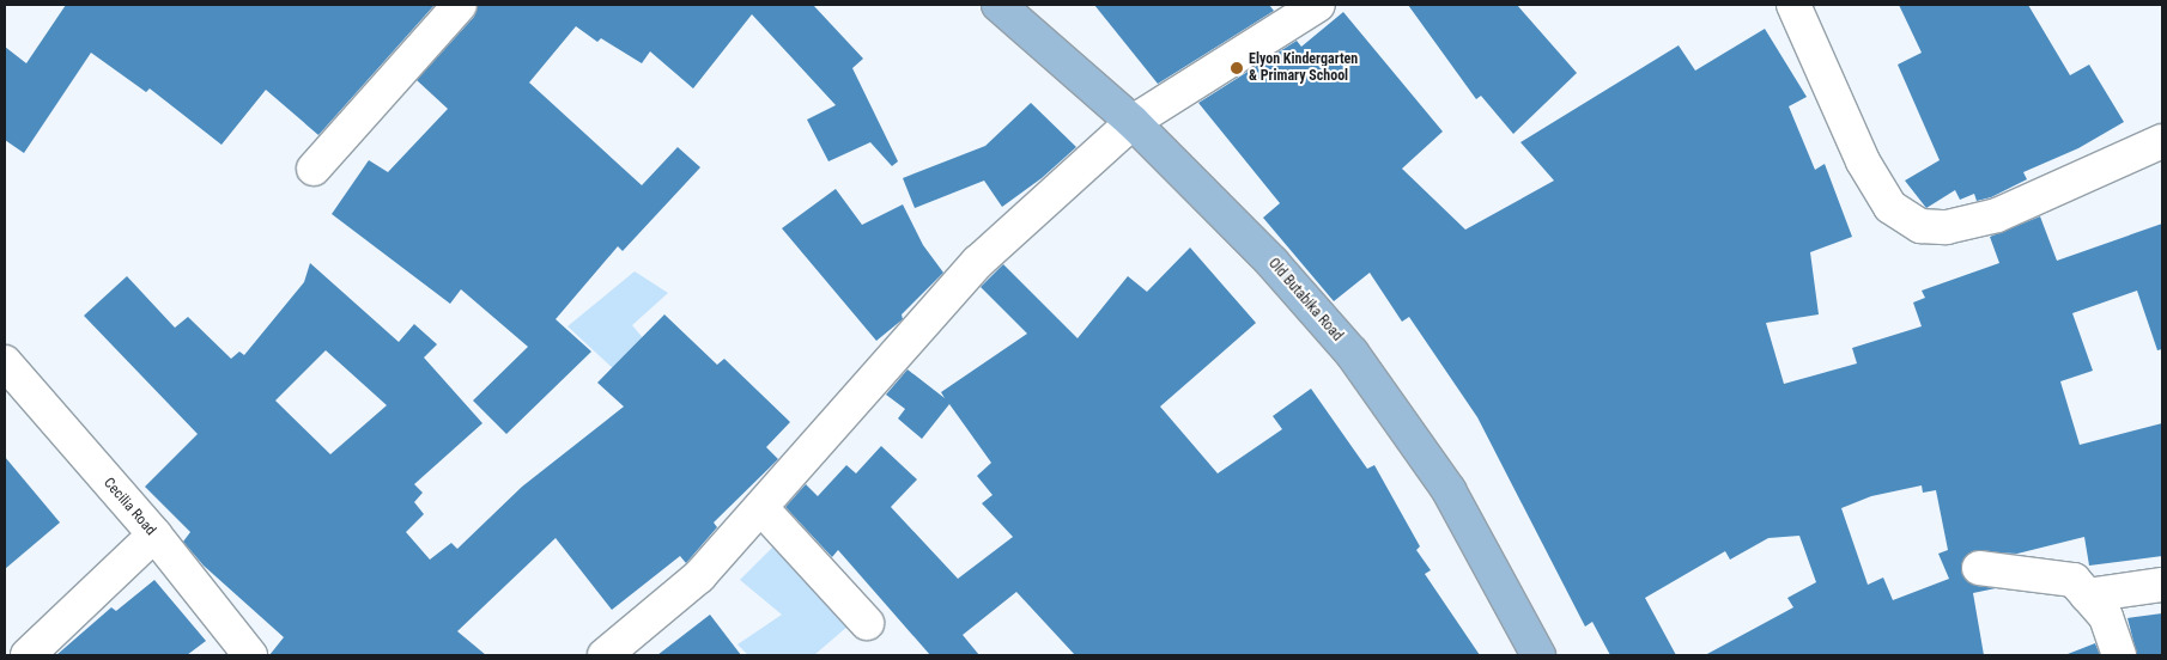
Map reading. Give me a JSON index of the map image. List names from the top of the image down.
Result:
{
  "streets": {
    "main road": ["Old Butabika Road"],
    "street": ["Cecilia Road"]
  },
  "places": ["Elyon Kindergarten & Primary School"]
}
